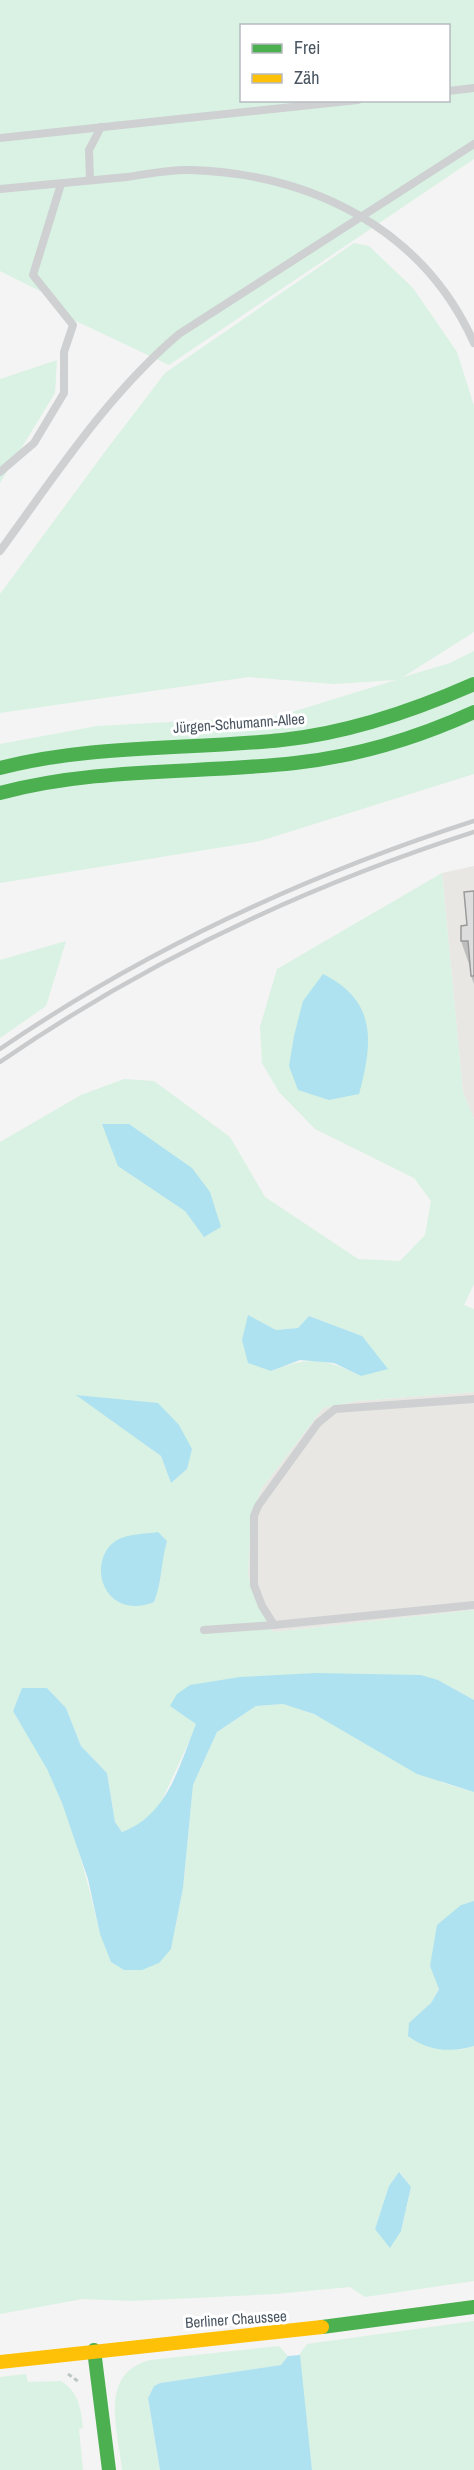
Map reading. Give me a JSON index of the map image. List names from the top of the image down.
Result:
{
  "streets": {
    "street": ["Jürgen-Schumann-Allee", "Berliner Chaussee"]
  },
  "legend": ["Frei", "Zäh"]
}
